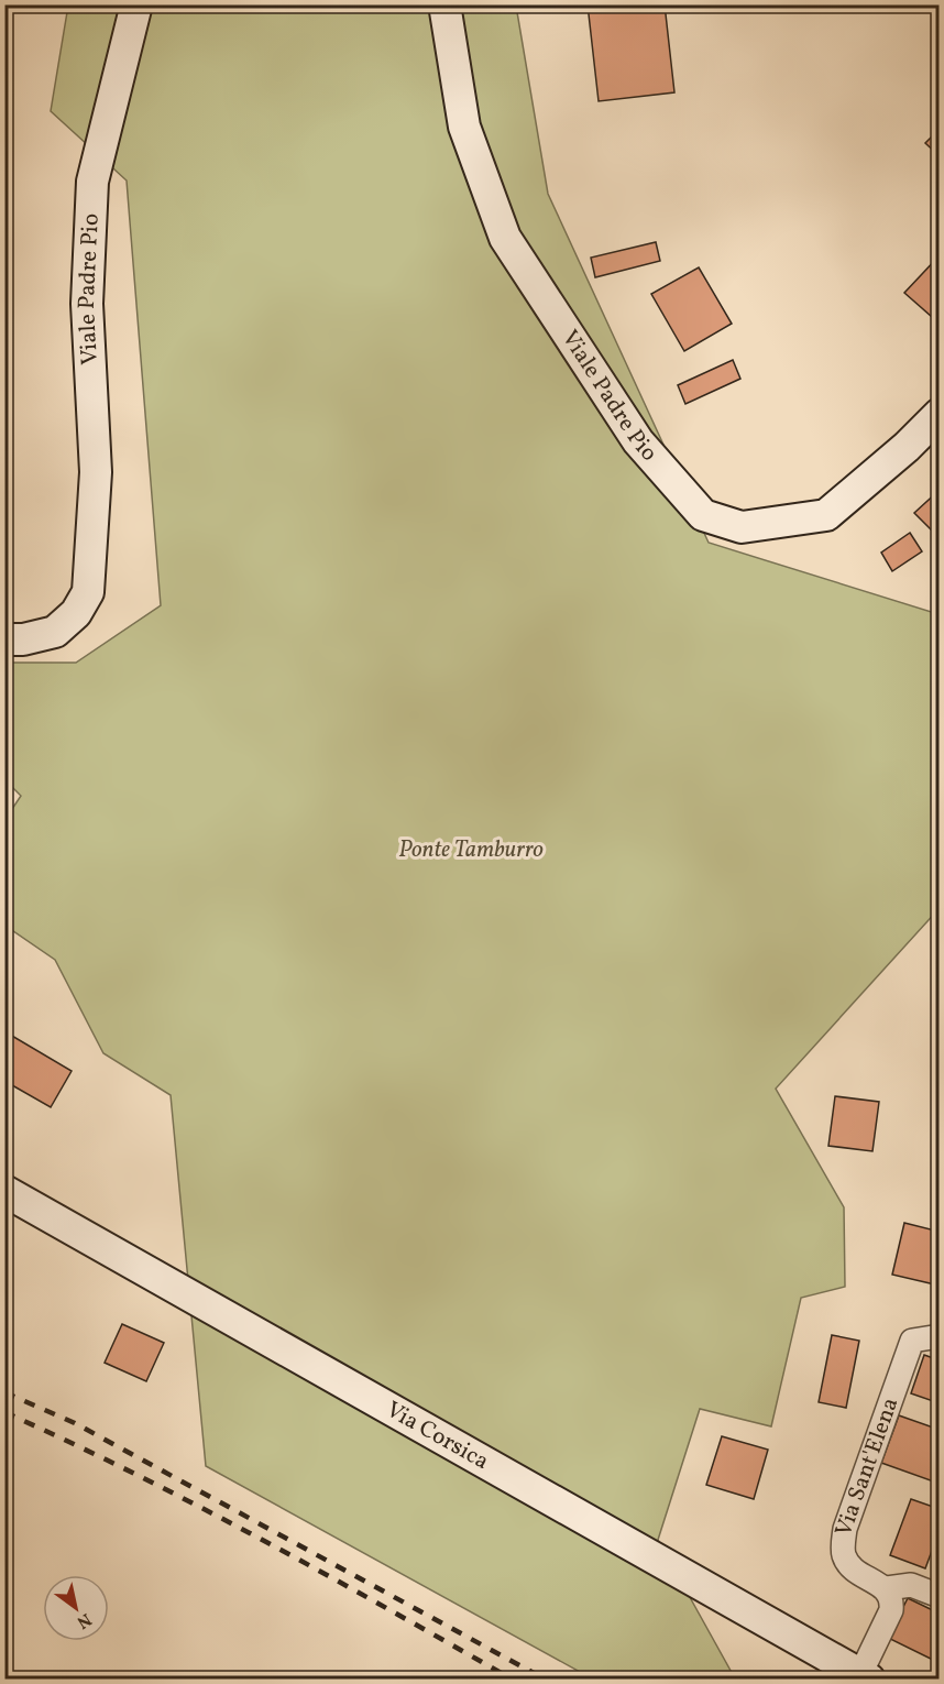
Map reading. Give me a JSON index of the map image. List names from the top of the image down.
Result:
{
  "streets": {
    "street": ["Viale Padre Pio", "Via Corsica", "Via Sant'Elena"]
  },
  "parks": ["Ponte Tamburro"],
  "north": "bottom right"
}
